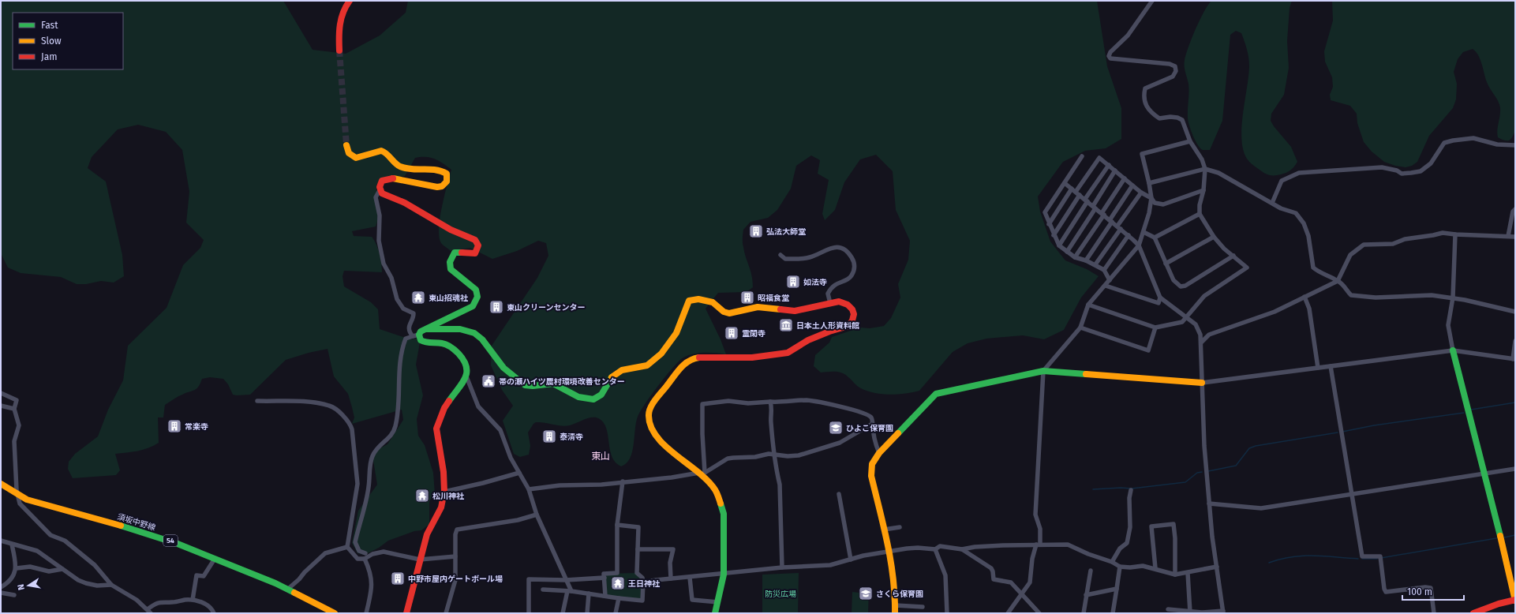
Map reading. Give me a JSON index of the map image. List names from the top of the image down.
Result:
{
  "streets": {
    "street": ["須坂中野線", "54"]
  },
  "districts": ["東山"],
  "parks": ["防災広場"],
  "places": {
    "building": [
      "弘法大師堂",
      "如法寺",
      "昭福食堂",
      "東山クリーンセンター",
      "霊閑寺",
      "常楽寺",
      "泰清寺",
      "中野市屋内ゲートボール場"
    ],
    "temple": ["東山招魂社", "松川神社", "王日神社"],
    "museum": ["日本土人形資料館"],
    "public building": ["帯の瀬ハイツ農村環境改善センター"],
    "school or university": ["ひよこ保育園", "さくら保育園"]
  },
  "legend": ["Fast", "Slow", "Jam"],
  "scale_bar": "100 m",
  "north": "left"
}
